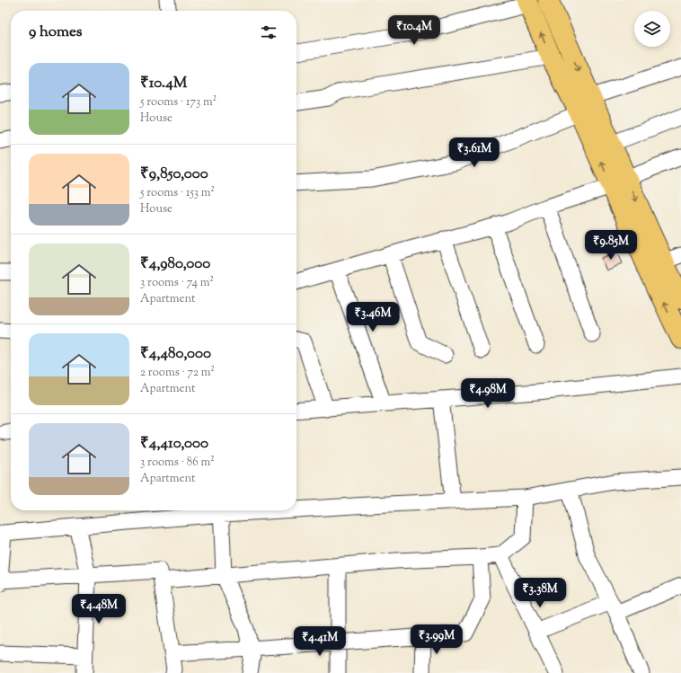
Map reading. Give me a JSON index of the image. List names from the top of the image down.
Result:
{
  "page": {
    "heading": "9 homes",
    "price": [
      "₹10.4M",
      "₹3.61M",
      "₹9.85M",
      "₹3.46M",
      "₹4.98M",
      "₹3.38M",
      "₹4.48M",
      "₹3.99M",
      "₹4.41M"
    ],
    "list": [
      {
        "name": "₹10.4M",
        "note": "5 rooms · 173 m² · House"
      },
      {
        "name": "₹9,850,000",
        "note": "5 rooms · 153 m² · House"
      },
      {
        "name": "₹4,980,000",
        "note": "3 rooms · 74 m² · Apartment"
      },
      {
        "name": "₹4,480,000",
        "note": "2 rooms · 72 m² · Apartment"
      },
      {
        "name": "₹4,410,000",
        "note": "3 rooms · 86 m² · Apartment"
      }
    ]
  }
}
